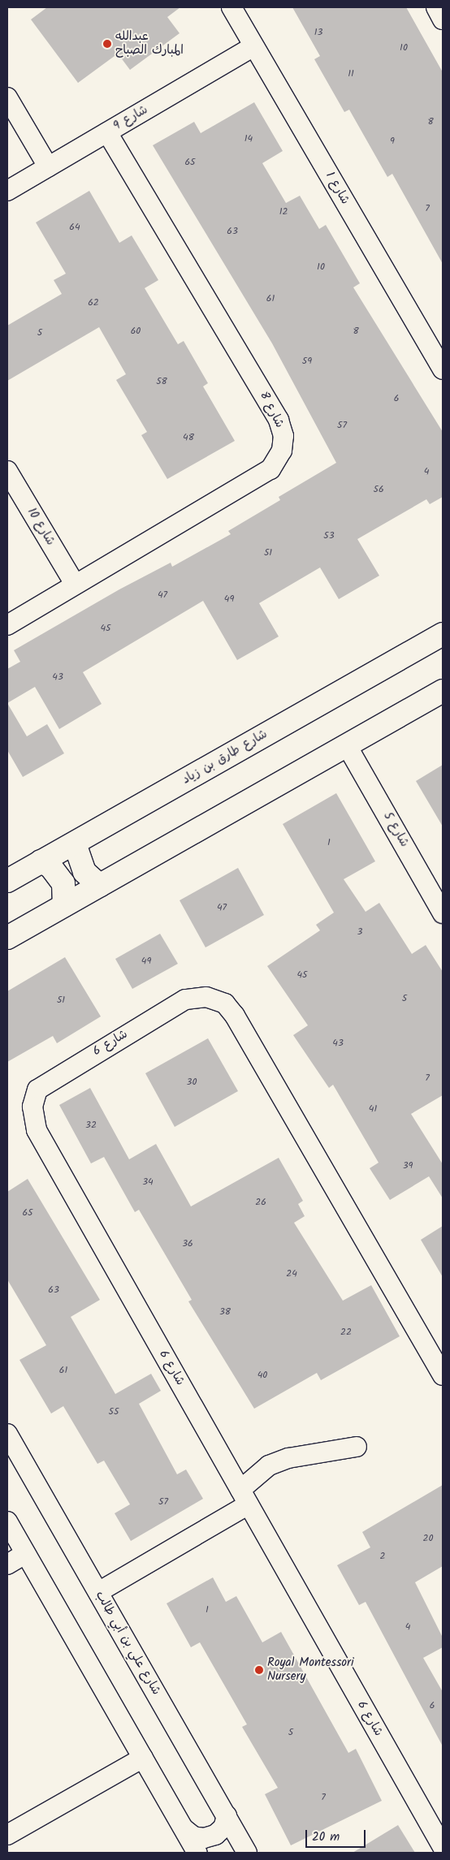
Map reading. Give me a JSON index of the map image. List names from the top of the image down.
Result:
{
  "streets": {
    "main road": ["شارع طارق بن زياد"],
    "street": [
      "شارع 9",
      "شارع 1",
      "شارع 8",
      "شارع 10",
      "شارع 5",
      "شارع 6",
      "شارع علي بن أبي طالب"
    ]
  },
  "crossings": [
    ["شارع 9", "شارع 1"],
    ["شارع 9", "شارع 8"],
    ["شارع 8", "شارع 10"]
  ],
  "places": ["عبدالله المبارك الصباح", "Royal Montessori Nursery"],
  "house_numbers": [
    "13",
    "10",
    "11",
    "8",
    "14",
    "9",
    "65",
    "7",
    "12",
    "64",
    "63",
    "10",
    "61",
    "62",
    "60",
    "8",
    "5",
    "59",
    "58",
    "6",
    "57",
    "48",
    "4",
    "56",
    "53",
    "51",
    "47",
    "49",
    "45",
    "43",
    "1",
    "47",
    "3",
    "49",
    "45",
    "5",
    "51",
    "43",
    "7",
    "30",
    "41",
    "32",
    "39",
    "34",
    "26",
    "65",
    "36",
    "24",
    "63",
    "38",
    "22",
    "61",
    "40",
    "55",
    "57",
    "20",
    "2",
    "1",
    "4",
    "6",
    "5",
    "7"
  ],
  "scale_bar": "20 m"
}
